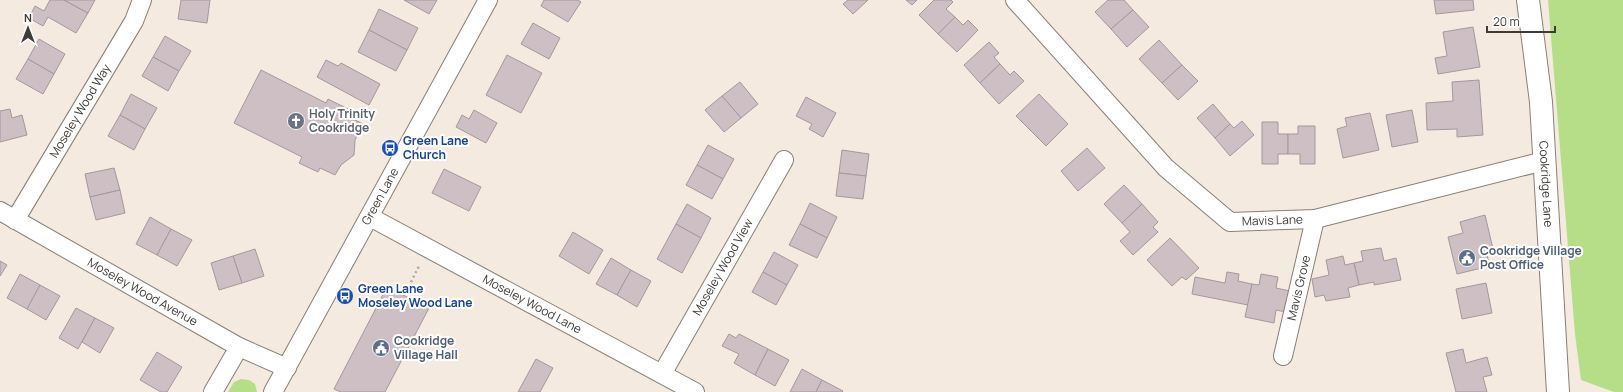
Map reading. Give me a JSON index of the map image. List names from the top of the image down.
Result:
{
  "streets": {
    "street": [
      "Moseley Wood Way",
      "Cookridge Lane",
      "Green Lane",
      "Mavis Lane",
      "Moseley Wood View",
      "Mavis Grove",
      "Moseley Wood Avenue",
      "Moseley Wood Lane"
    ]
  },
  "crossings": [
    ["Moseley Wood Way", "Moseley Wood Avenue"],
    ["Cookridge Lane", "Mavis Lane"],
    ["Green Lane", "Moseley Wood Avenue"],
    ["Green Lane", "Moseley Wood Lane"],
    ["Mavis Lane", "Mavis Grove"],
    ["Moseley Wood View", "Moseley Wood Lane"]
  ],
  "places": {
    "church": ["Holy Trinity Cookridge"],
    "bus stop": ["Green Lane Church", "Green Lane Moseley Wood Lane"],
    "public building": ["Cookridge Village Post Office", "Cookridge Village Hall"]
  },
  "scale_bar": "20 m",
  "north": "top"
}
